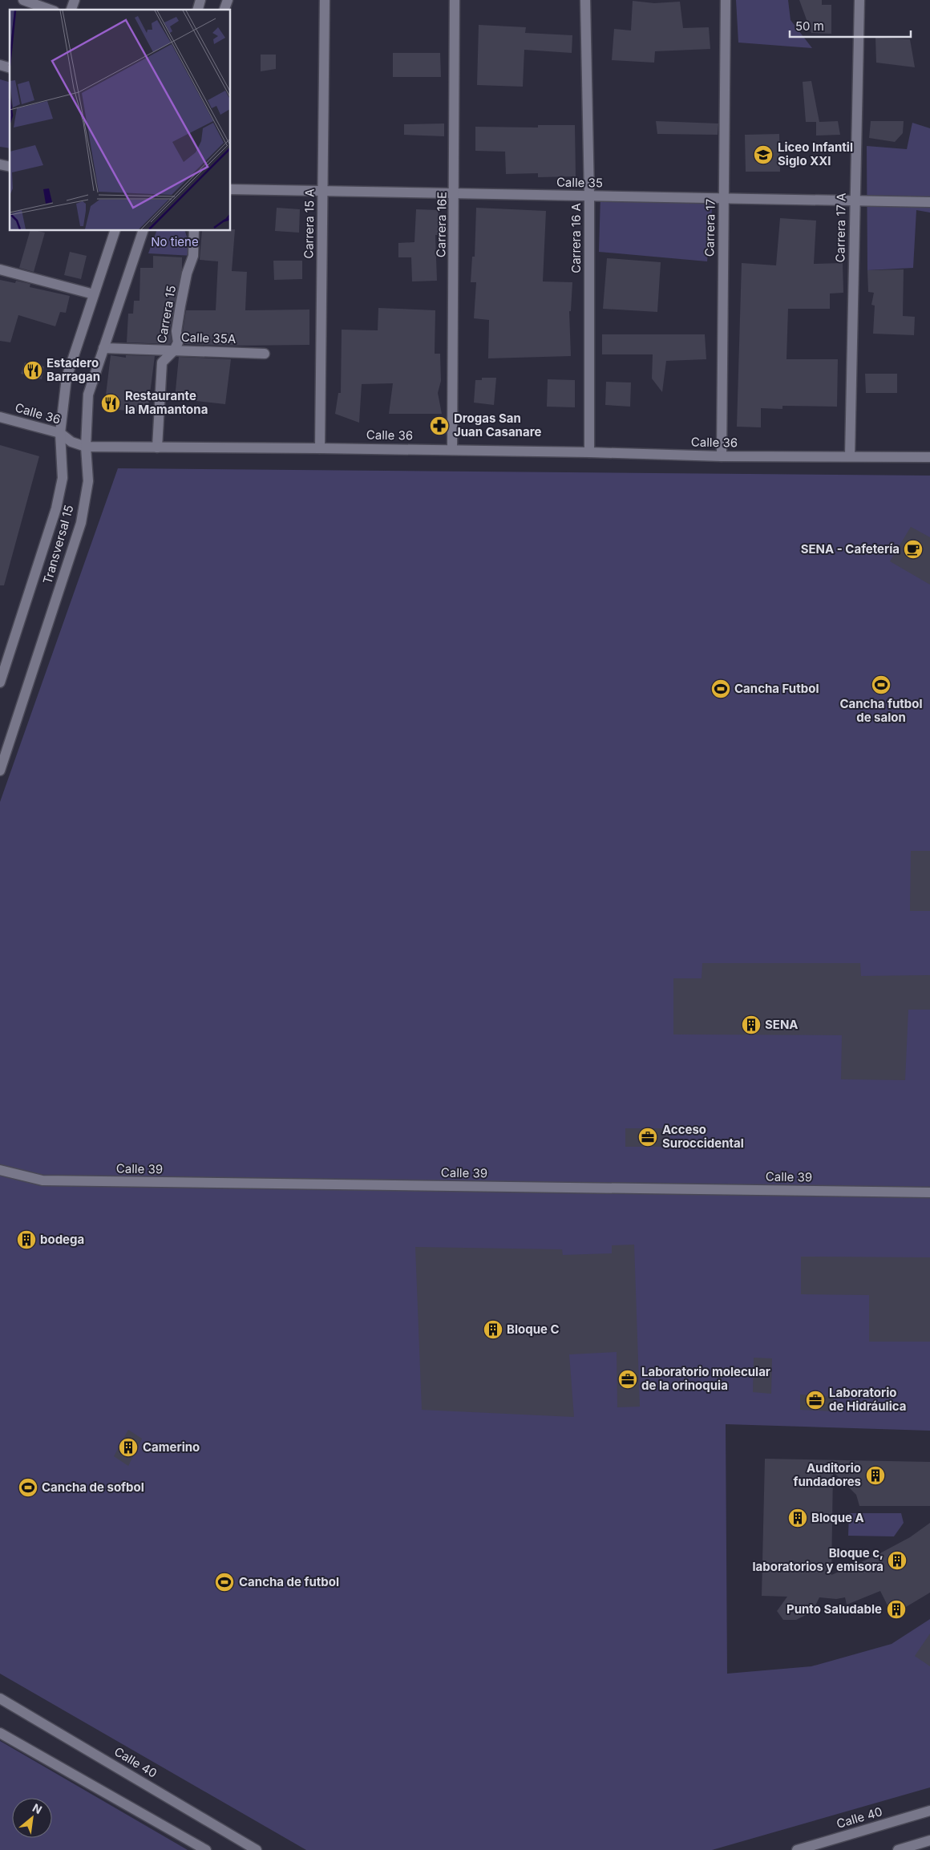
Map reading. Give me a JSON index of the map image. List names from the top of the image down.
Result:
{
  "streets": {
    "street": [
      "Calle 35",
      "Carrera 15 A",
      "Carrera 16E",
      "Carrera 17",
      "Carrera 17 A",
      "Carrera 16 A",
      "Carrera 15",
      "Calle 35A",
      "Calle 36",
      "Transversal 15",
      "Calle 39",
      "Calle 40"
    ]
  },
  "crossings": [
    ["Calle 35", "Carrera 15 A"],
    ["Calle 35", "Carrera 16E"],
    ["Calle 35", "Carrera 17"],
    ["Calle 35", "Carrera 17 A"],
    ["Calle 35", "Carrera 16 A"],
    ["Carrera 15 A", "Calle 36"],
    ["Carrera 16E", "Calle 36"],
    ["Carrera 17", "Calle 36"],
    ["Carrera 17 A", "Calle 36"],
    ["Carrera 16 A", "Calle 36"],
    ["Carrera 15", "Calle 35A"],
    ["Carrera 15", "Calle 36"],
    ["Calle 35A", "Transversal 15"],
    ["Calle 36", "Transversal 15"]
  ],
  "parks": ["No tiene"],
  "places": {
    "school or university": ["Liceo Infantil Siglo XXI"],
    "restaurant": ["Estadero Barragan", "Restaurante la Mamantona"],
    "pharmacy": ["Drogas San Juan Casanare"],
    "cafe": ["SENA - Cafetería"],
    "sports": [
      "Cancha futbol de salon",
      "Cancha Futbol",
      "Cancha de sofbol",
      "Cancha de futbol"
    ],
    "building": [
      "SENA",
      "bodega",
      "Bloque C",
      "Camerino",
      "Auditorio fundadores",
      "Bloque A",
      "Bloque c, laboratorios y emisora",
      "Punto Saludable"
    ],
    "office": ["Acceso Suroccidental", "Laboratorio molecular de la orinoquia", "Laboratorio de Hidráulica"]
  },
  "scale_bar": "50 m",
  "north": "top right"
}
